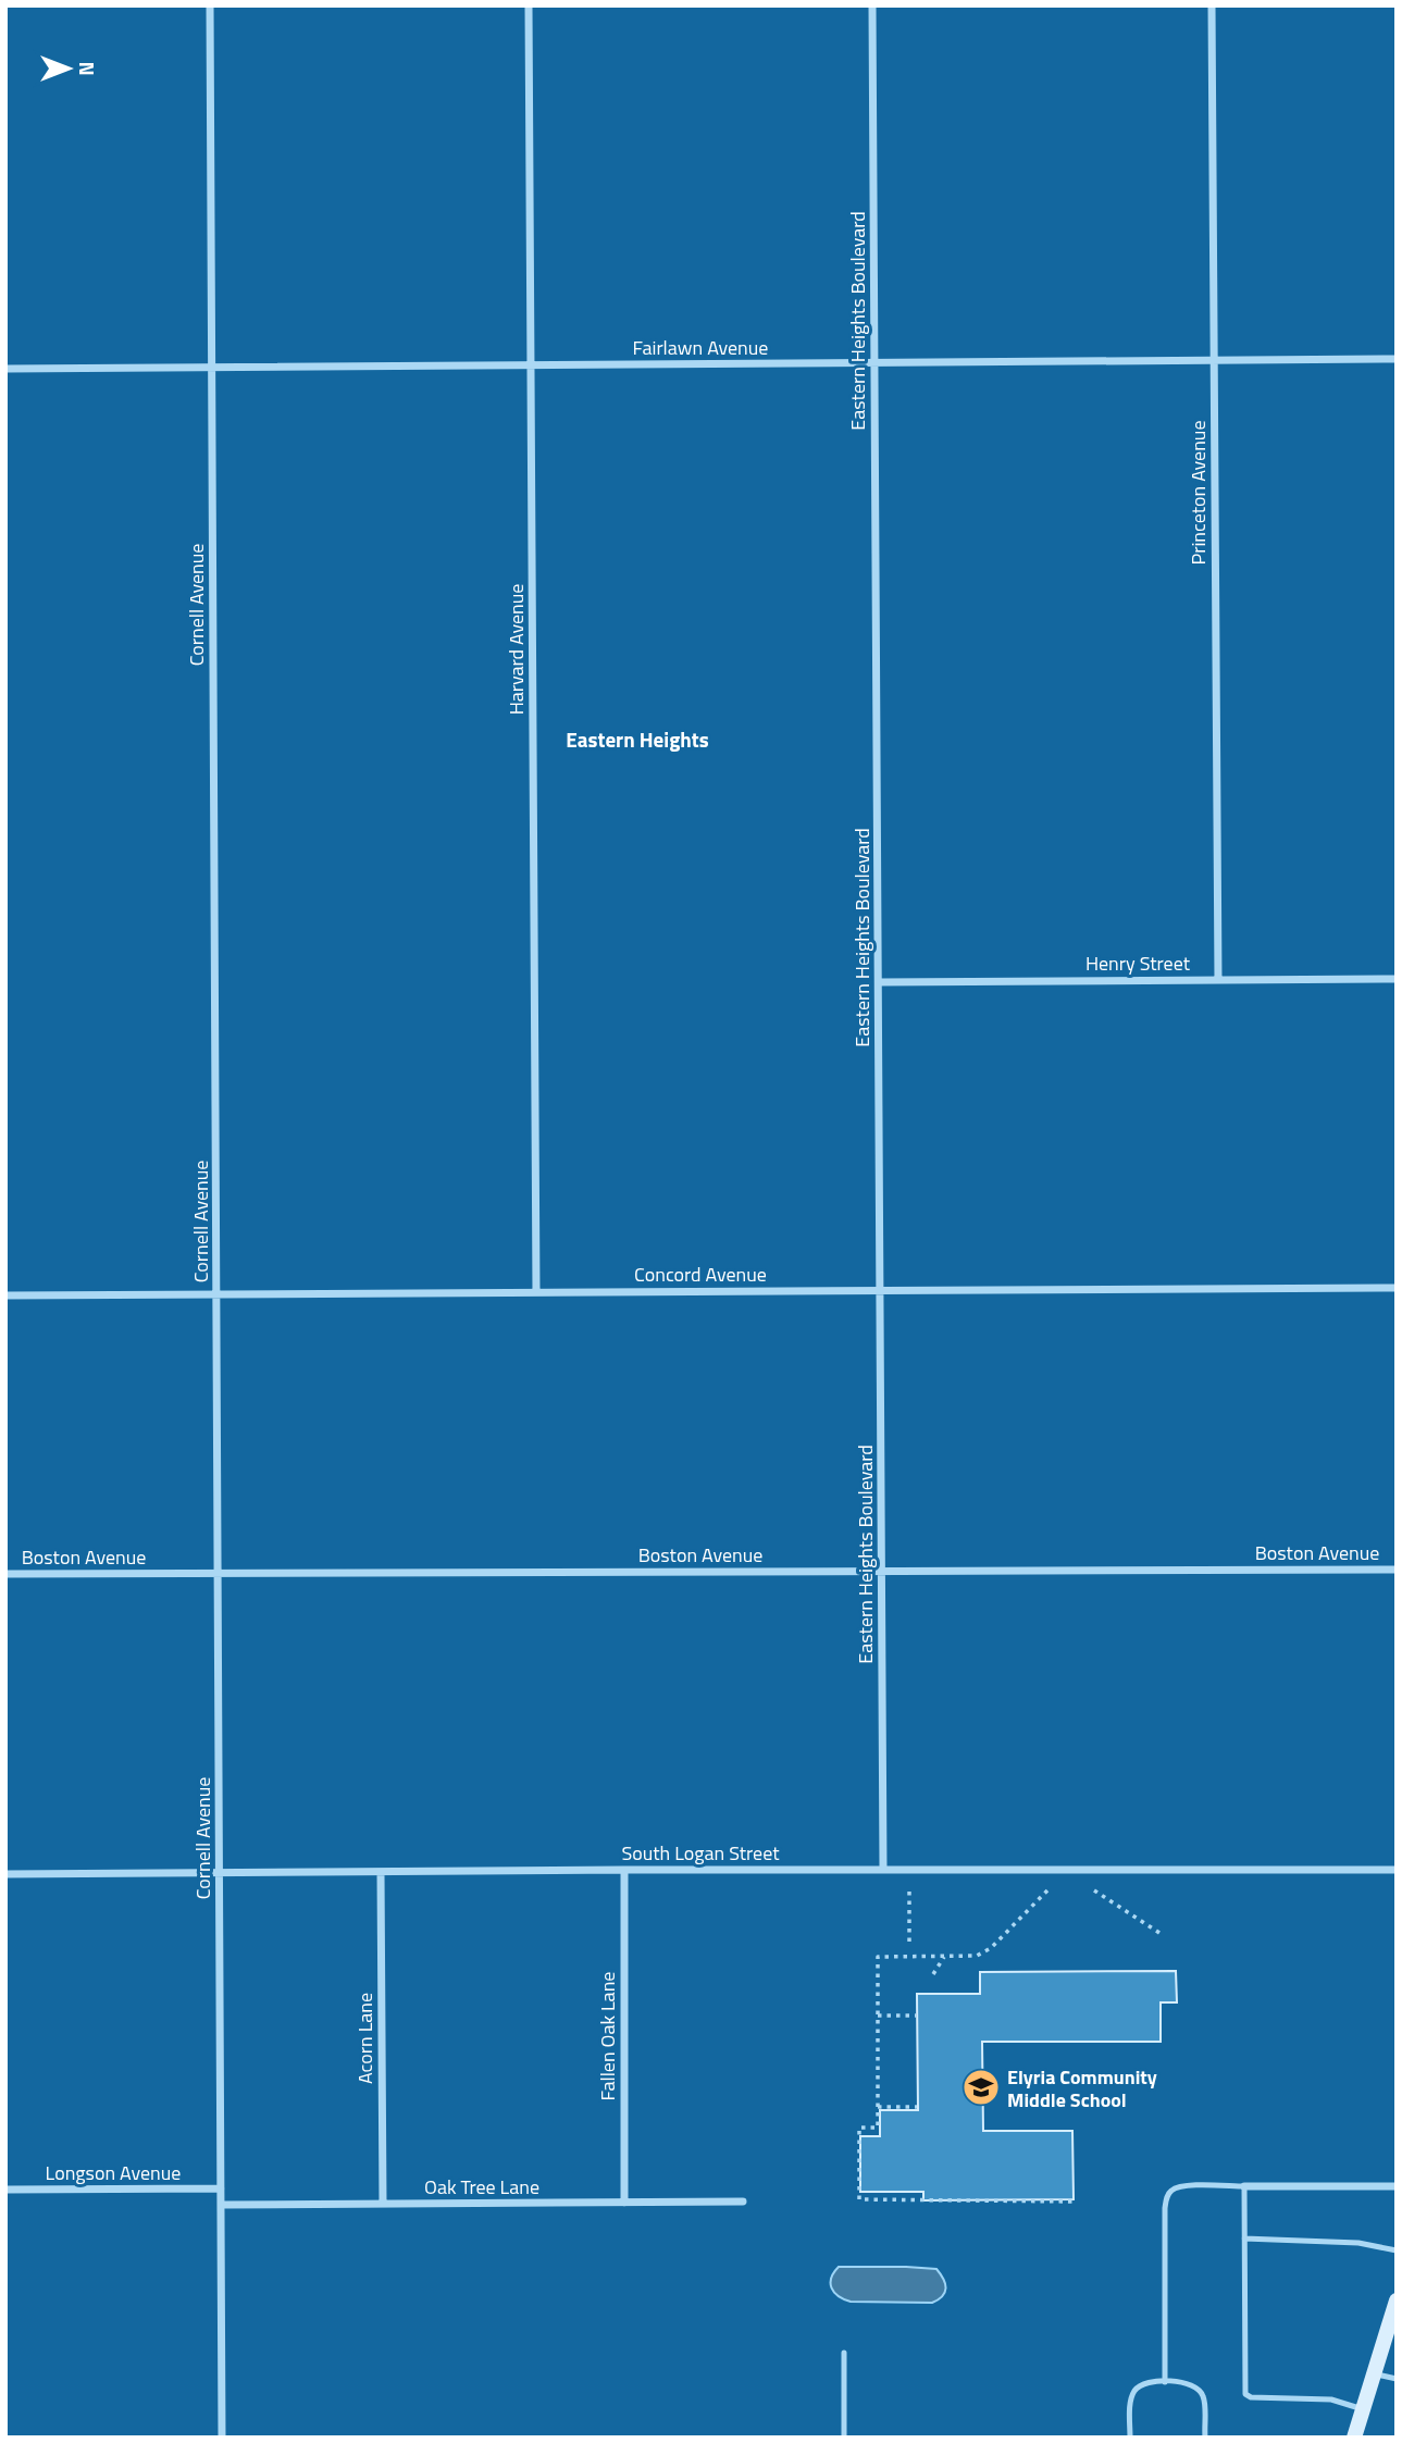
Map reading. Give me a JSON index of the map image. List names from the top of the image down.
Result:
{
  "streets": {
    "street": [
      "Eastern Heights Boulevard",
      "Fairlawn Avenue",
      "Princeton Avenue",
      "Cornell Avenue",
      "Harvard Avenue",
      "Henry Street",
      "Concord Avenue",
      "Boston Avenue",
      "South Logan Street",
      "Fallen Oak Lane",
      "Acorn Lane",
      "Longson Avenue",
      "Oak Tree Lane"
    ]
  },
  "crossings": [
    ["Eastern Heights Boulevard", "Fairlawn Avenue"],
    ["Eastern Heights Boulevard", "Henry Street"],
    ["Eastern Heights Boulevard", "Concord Avenue"],
    ["Eastern Heights Boulevard", "Boston Avenue"],
    ["Eastern Heights Boulevard", "South Logan Street"],
    ["Fairlawn Avenue", "Princeton Avenue"],
    ["Fairlawn Avenue", "Cornell Avenue"],
    ["Fairlawn Avenue", "Harvard Avenue"],
    ["Princeton Avenue", "Henry Street"],
    ["Cornell Avenue", "Concord Avenue"],
    ["Cornell Avenue", "Boston Avenue"],
    ["Cornell Avenue", "South Logan Street"],
    ["Cornell Avenue", "Longson Avenue"],
    ["Cornell Avenue", "Oak Tree Lane"],
    ["Harvard Avenue", "Concord Avenue"],
    ["South Logan Street", "Fallen Oak Lane"],
    ["South Logan Street", "Acorn Lane"],
    ["Fallen Oak Lane", "Oak Tree Lane"],
    ["Acorn Lane", "Oak Tree Lane"]
  ],
  "districts": ["Eastern Heights"],
  "places": {
    "school or university": ["Elyria Community Middle School"]
  },
  "north": "right"
}
